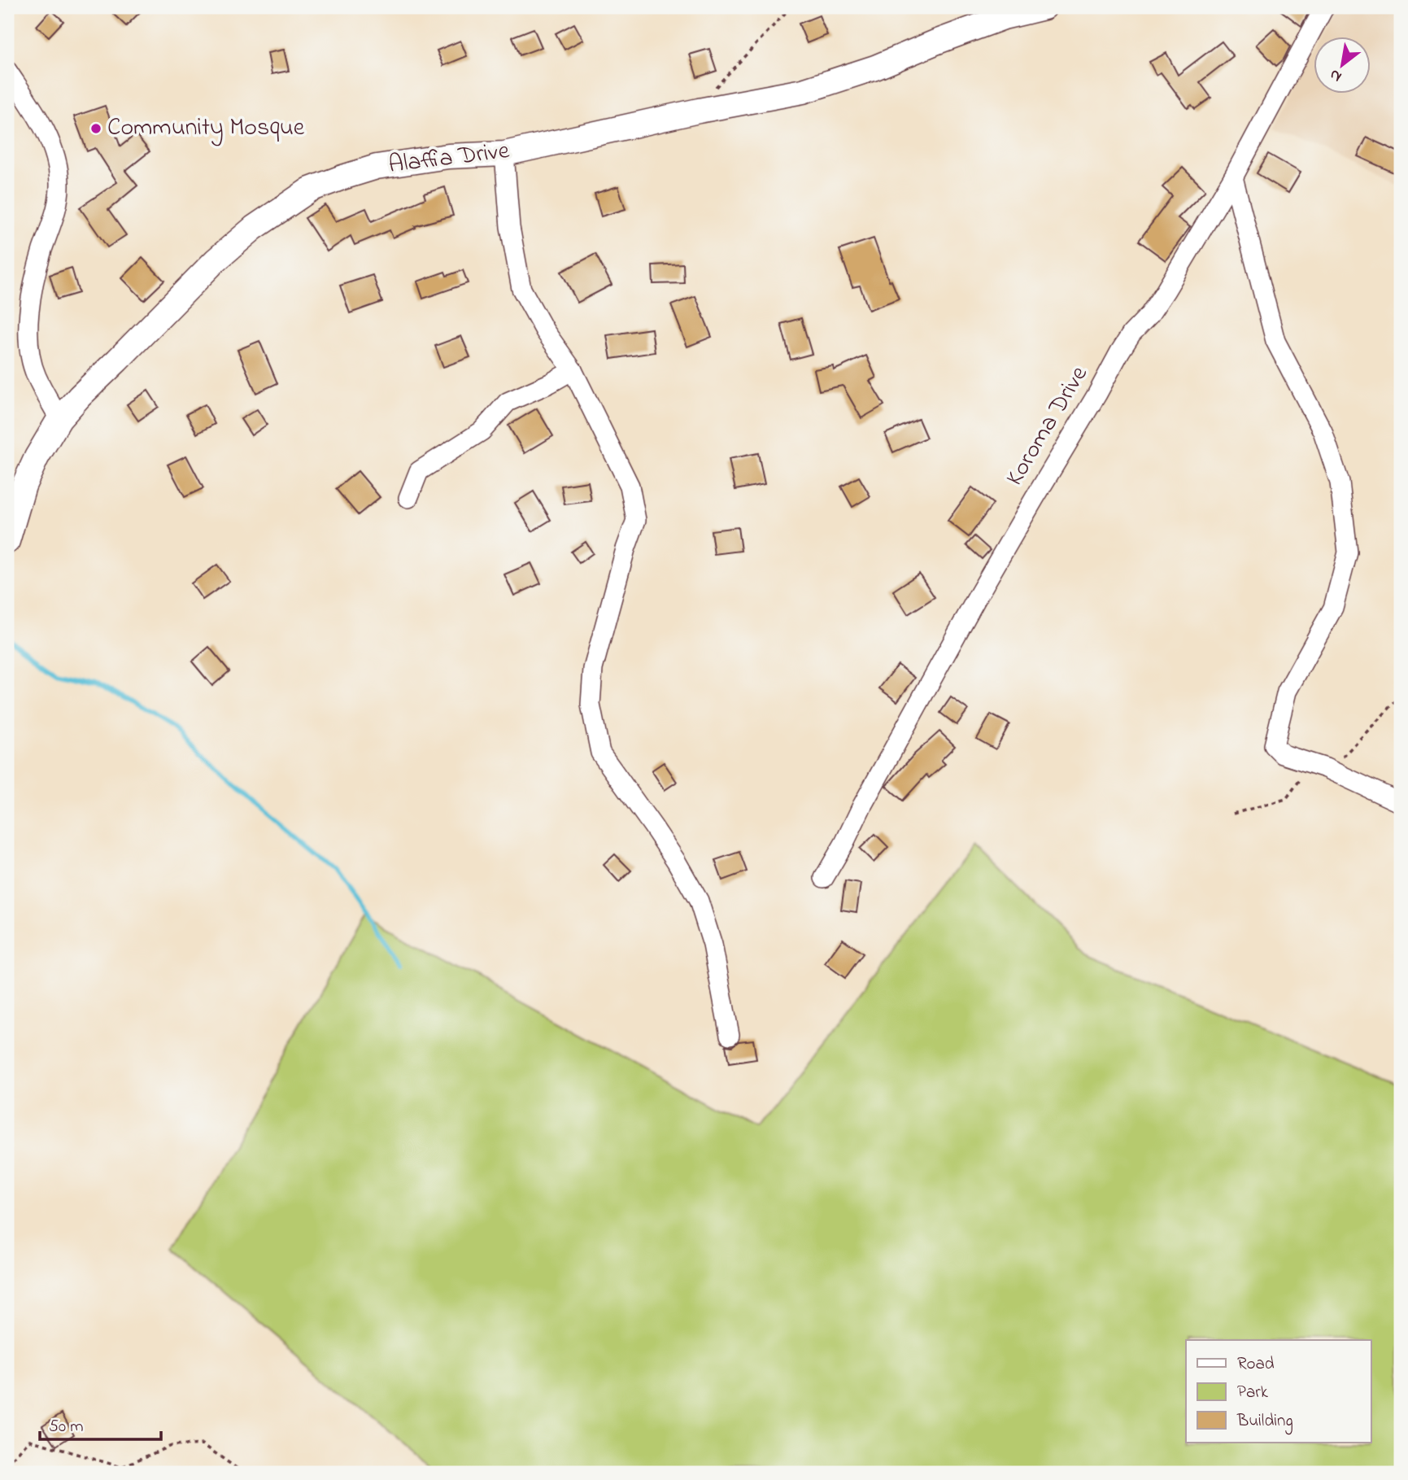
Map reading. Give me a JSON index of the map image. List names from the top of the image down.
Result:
{
  "streets": {
    "street": ["Alaffia Drive", "Koroma Drive"]
  },
  "places": ["Community Mosque"],
  "legend": ["Road", "Park", "Building"],
  "scale_bar": "50 m",
  "north": "bottom left"
}
